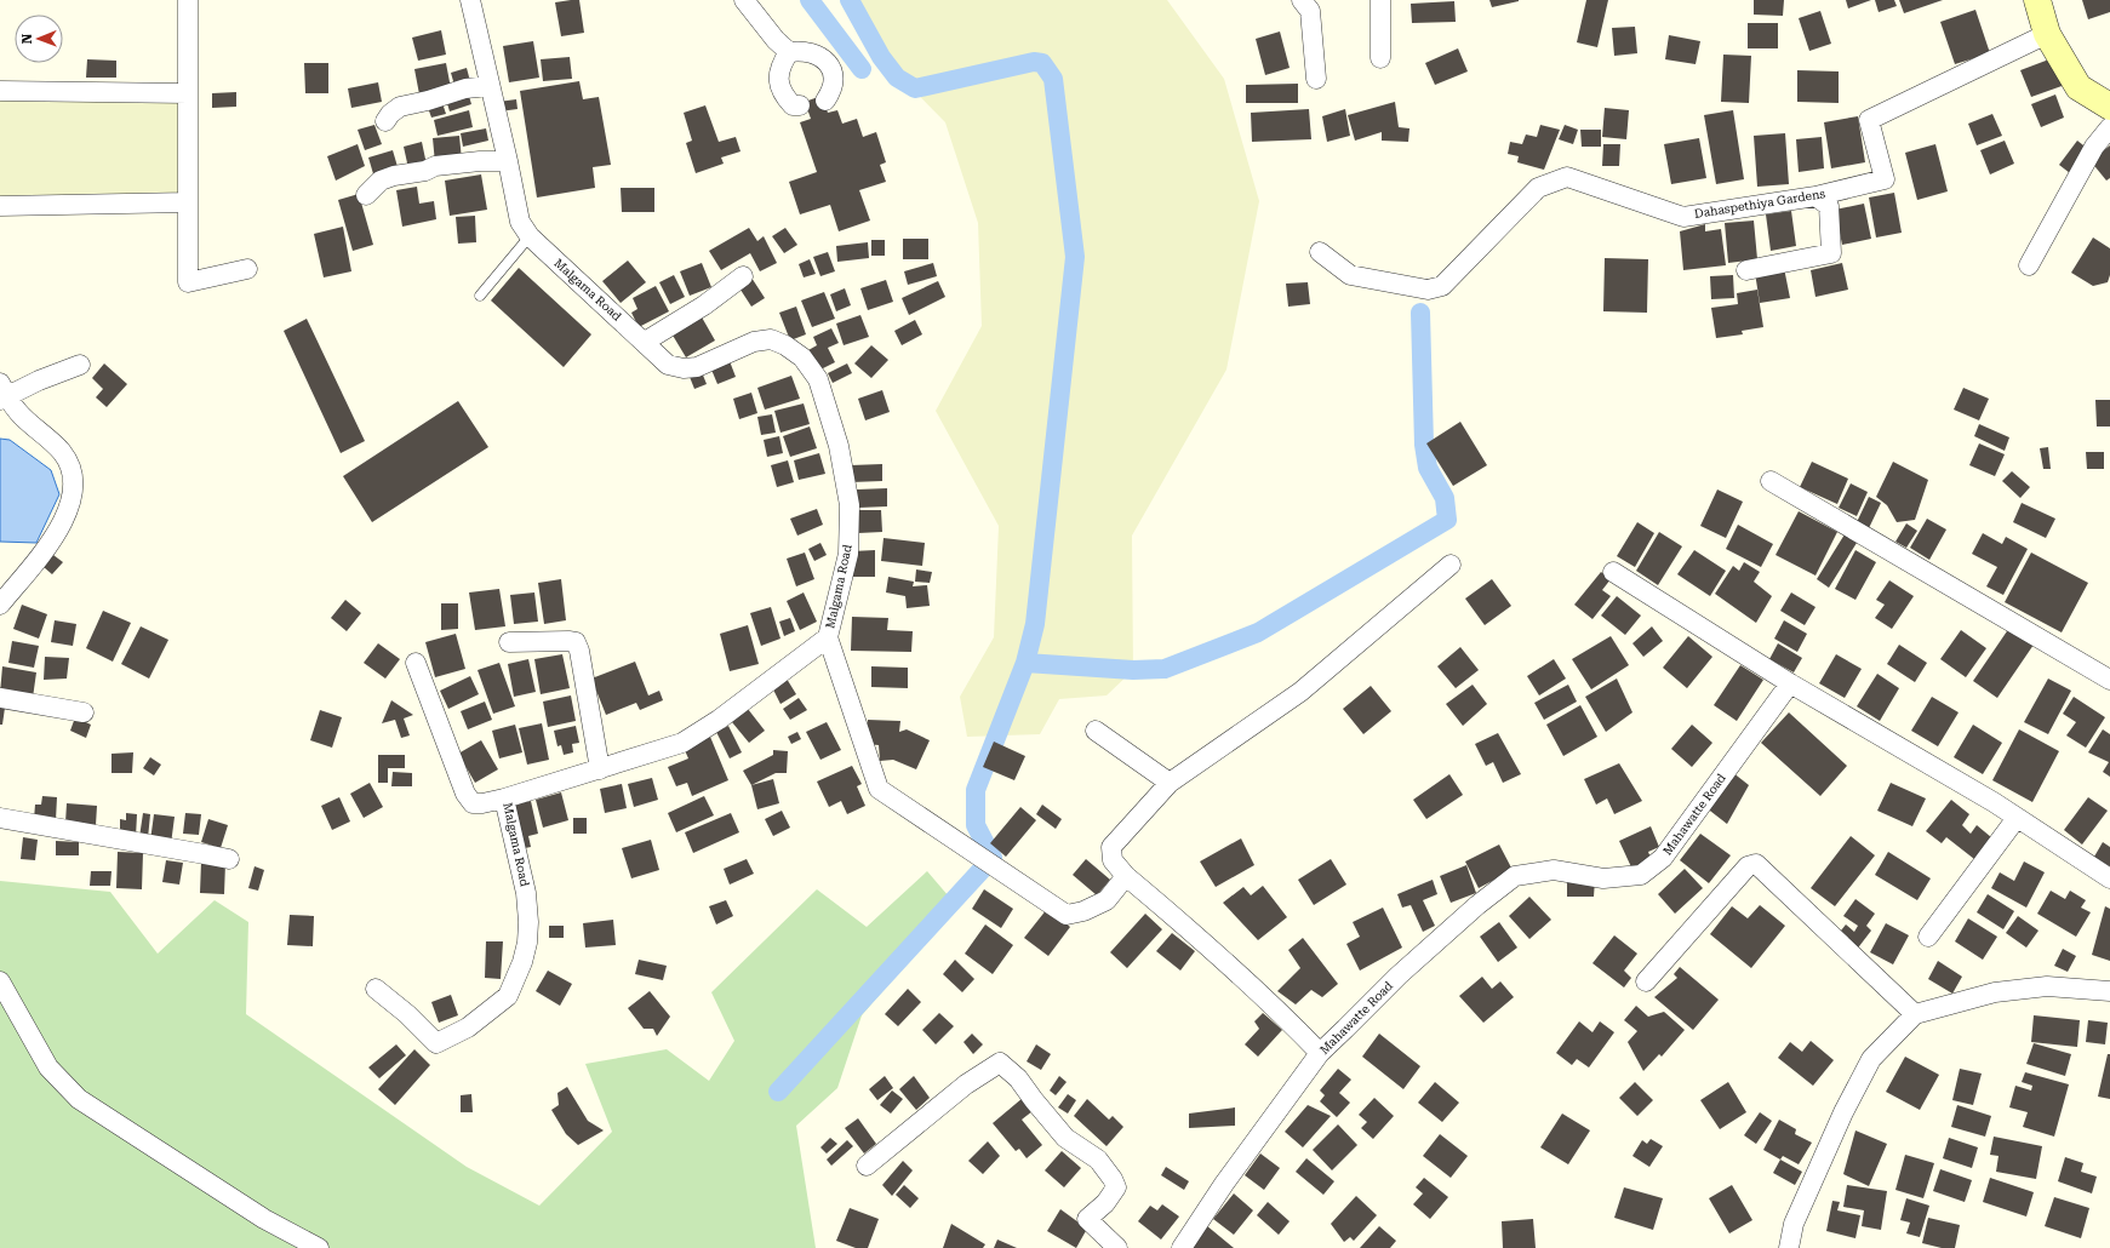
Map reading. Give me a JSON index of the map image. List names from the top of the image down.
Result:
{
  "streets": {
    "street": ["Dahaspethiya Gardens", "Malgama Road", "Mahawatte Road"]
  },
  "north": "left"
}
